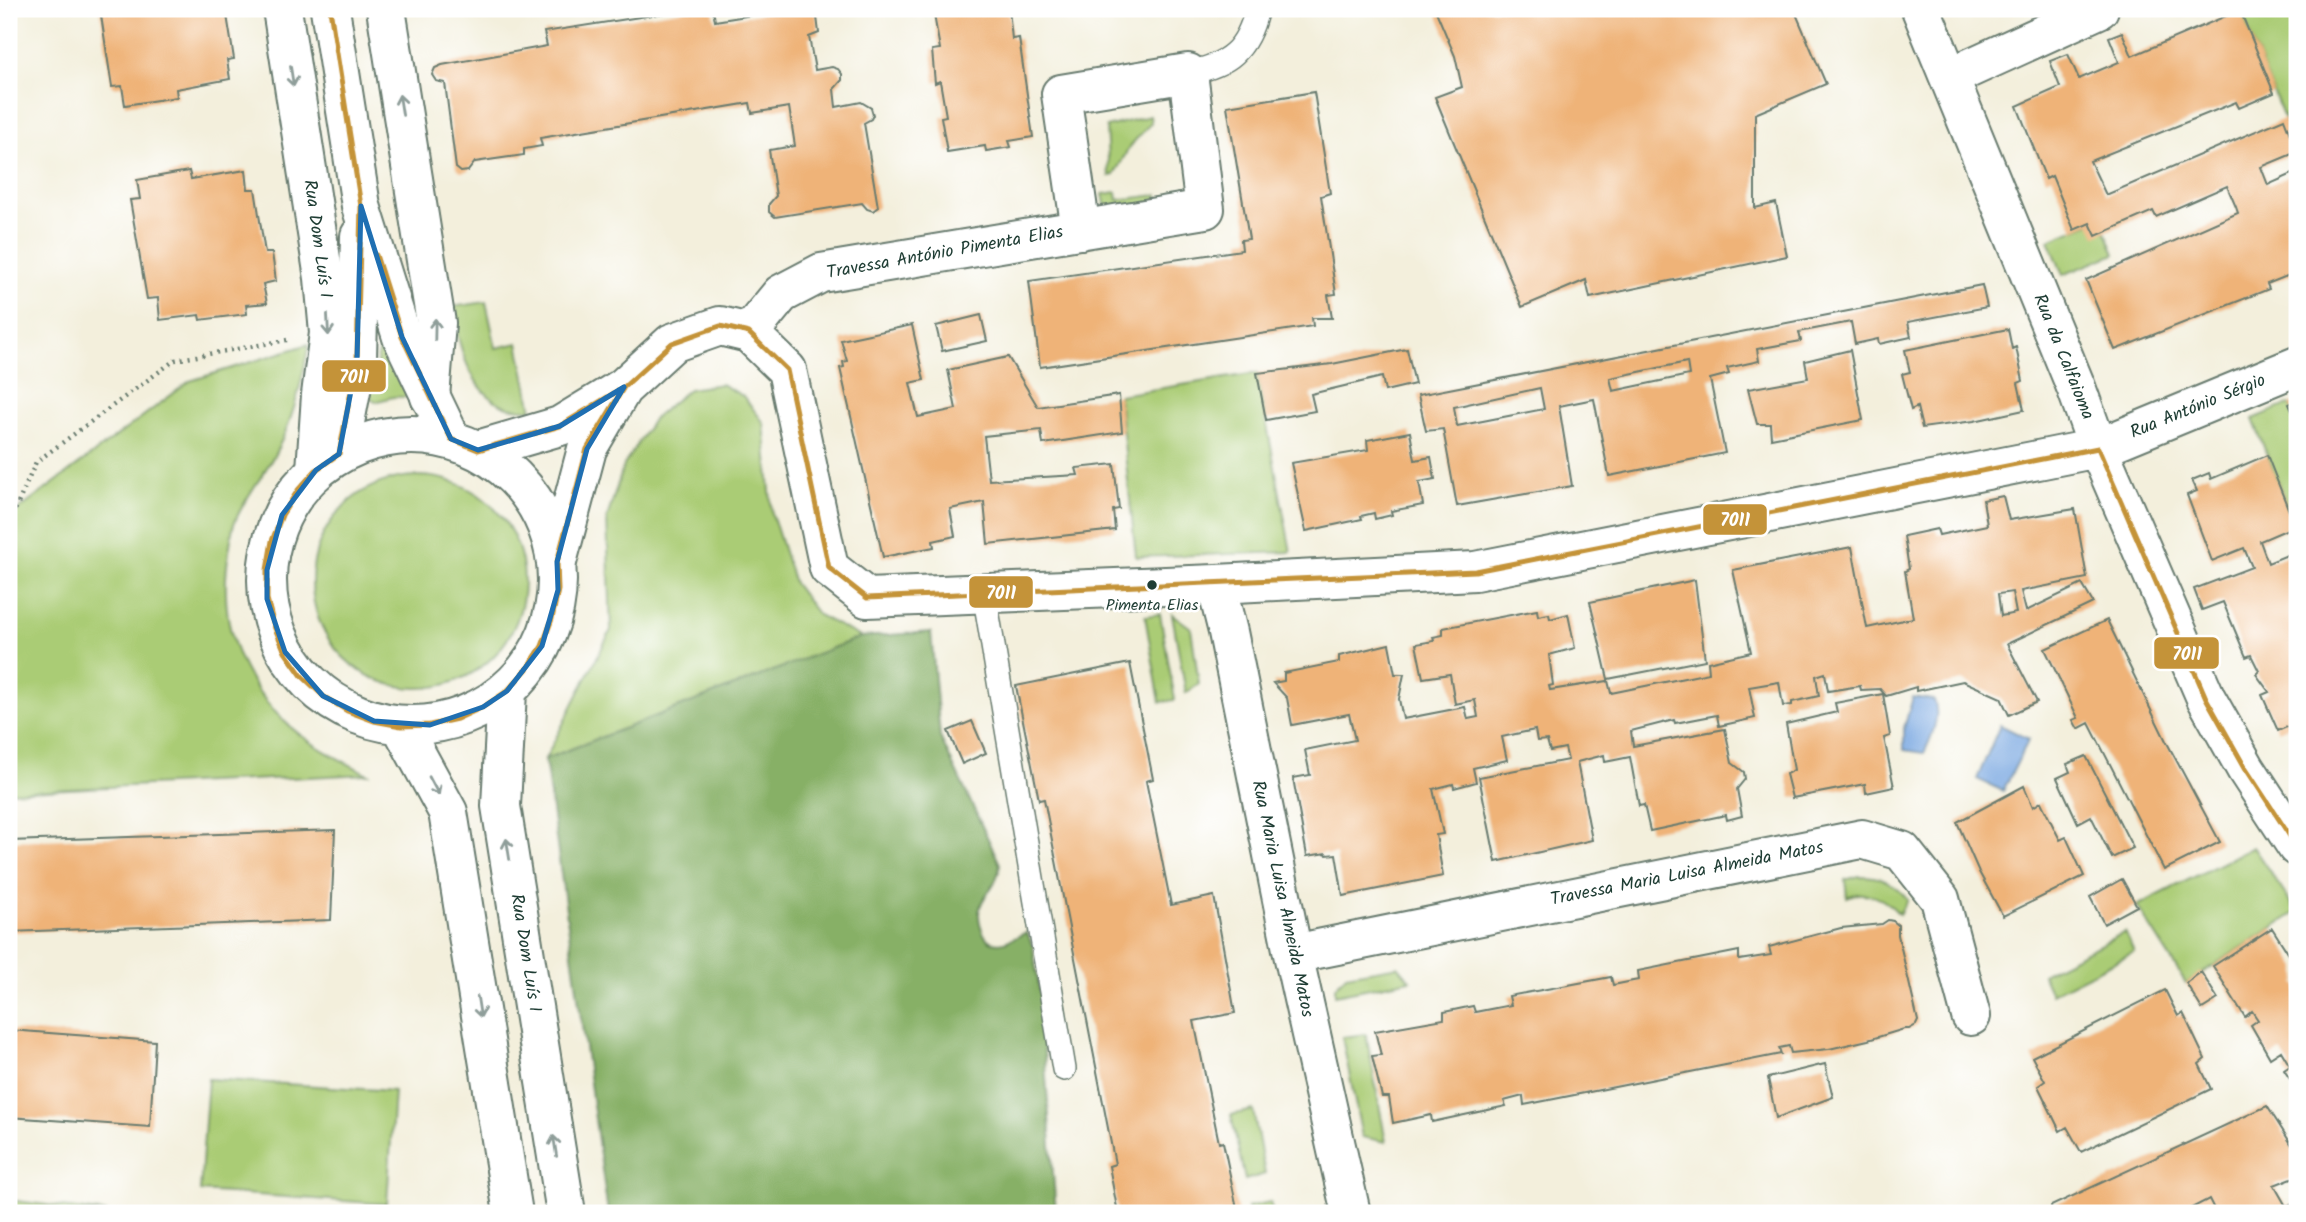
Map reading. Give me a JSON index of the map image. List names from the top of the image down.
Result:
{
  "streets": {
    "street": [
      "Rua Dom Luís I",
      "Travessa António Pimenta Elias",
      "Rua da Calfaioma",
      "Rua António Sérgio",
      "Travessa Maria Luisa Almeida Matos",
      "Rua Maria Luisa Almeida Matos"
    ]
  },
  "crossings": [
    ["Travessa António Pimenta Elias", "Rua António Sérgio"],
    ["Rua da Calfaioma", "Rua António Sérgio"],
    ["Rua António Sérgio", "Rua Maria Luisa Almeida Matos"],
    ["Travessa Maria Luisa Almeida Matos", "Rua Maria Luisa Almeida Matos"]
  ],
  "places": ["Pimenta Elias"],
  "lines": ["transit line 7011"]
}
